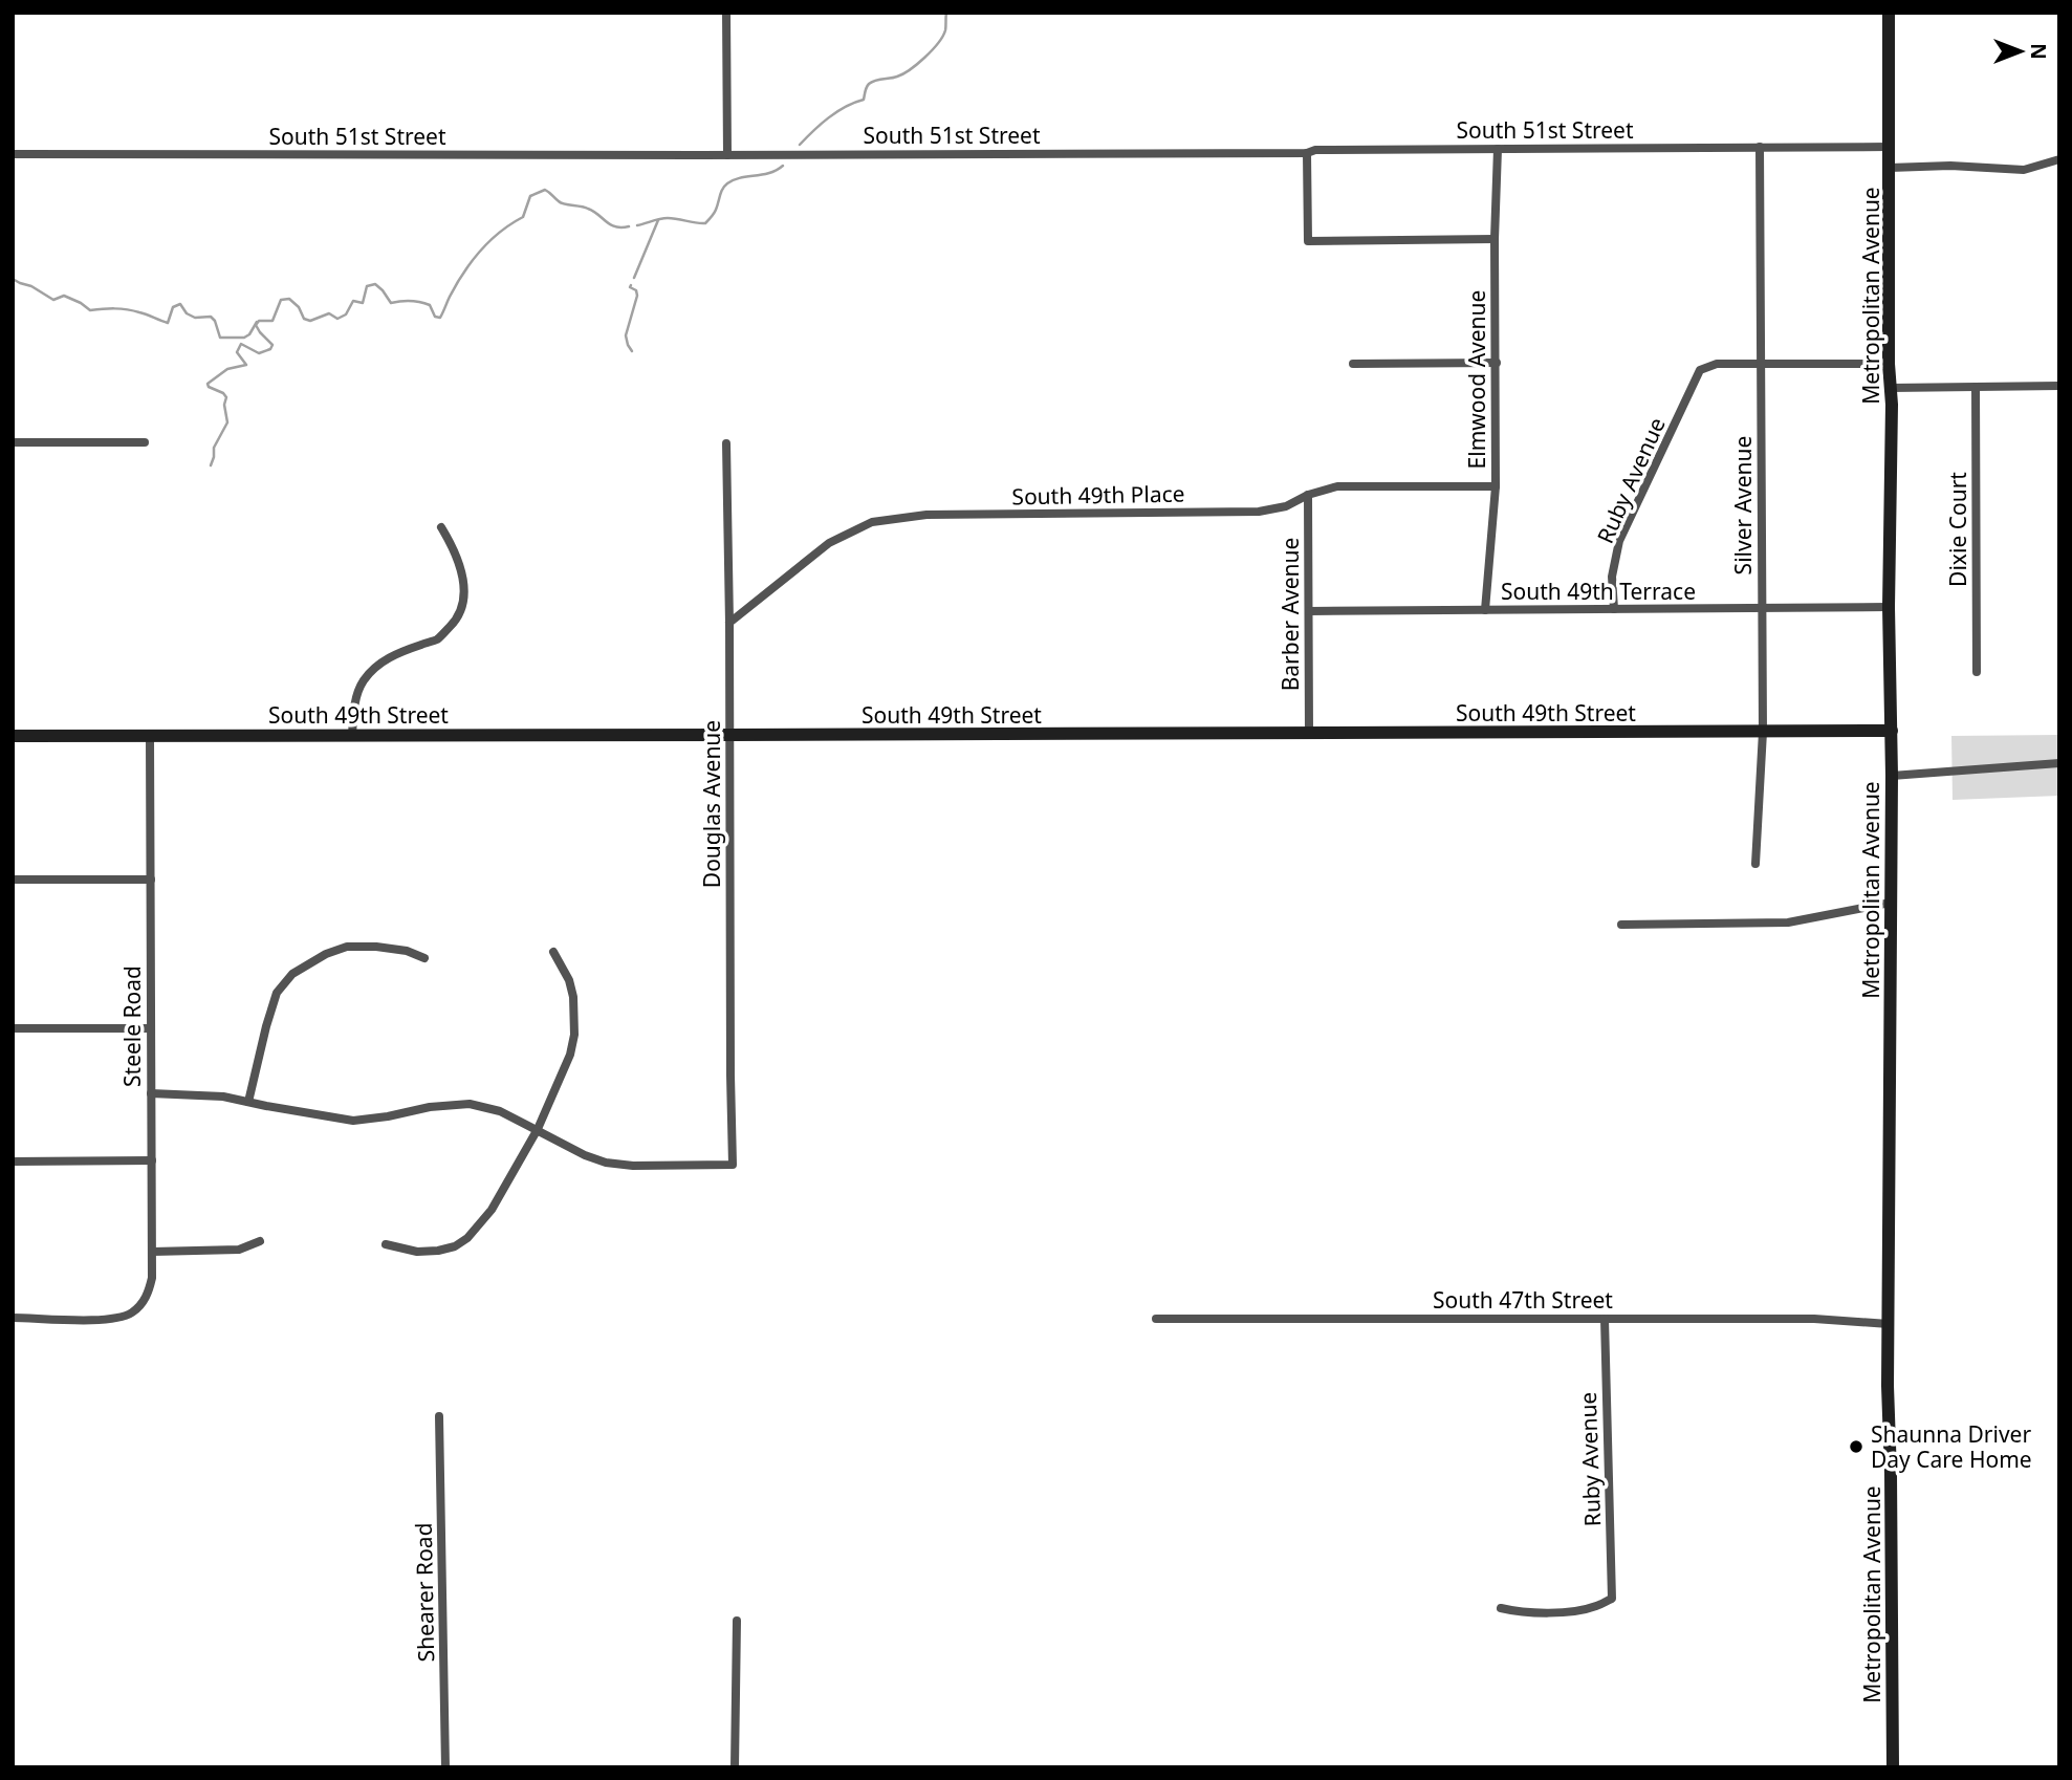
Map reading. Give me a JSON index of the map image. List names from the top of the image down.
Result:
{
  "streets": {
    "street": [
      "South 51st Street",
      "Metropolitan Avenue",
      "Elmwood Avenue",
      "Ruby Avenue",
      "South 49th Place",
      "Silver Avenue",
      "Dixie Court",
      "South 49th Terrace",
      "Barber Avenue",
      "South 49th Street",
      "Douglas Avenue",
      "Steele Road",
      "South 47th Street",
      "Shearer Road"
    ]
  },
  "crossings": [
    ["South 51st Street", "Metropolitan Avenue"],
    ["South 51st Street", "Elmwood Avenue"],
    ["South 51st Street", "Silver Avenue"],
    ["Metropolitan Avenue", "South 49th Terrace"],
    ["Metropolitan Avenue", "South 49th Street"],
    ["Metropolitan Avenue", "South 47th Street"],
    ["Elmwood Avenue", "South 49th Place"],
    ["Elmwood Avenue", "South 49th Terrace"],
    ["Ruby Avenue", "Silver Avenue"],
    ["Ruby Avenue", "South 49th Terrace"],
    ["Ruby Avenue", "South 47th Street"],
    ["South 49th Place", "Barber Avenue"],
    ["South 49th Place", "Douglas Avenue"],
    ["Silver Avenue", "South 49th Terrace"],
    ["Silver Avenue", "South 49th Street"],
    ["South 49th Terrace", "Barber Avenue"],
    ["Barber Avenue", "South 49th Street"],
    ["South 49th Street", "Douglas Avenue"],
    ["South 49th Street", "Steele Road"]
  ],
  "places": ["Shaunna Driver Day Care Home"],
  "north": "right"
}
